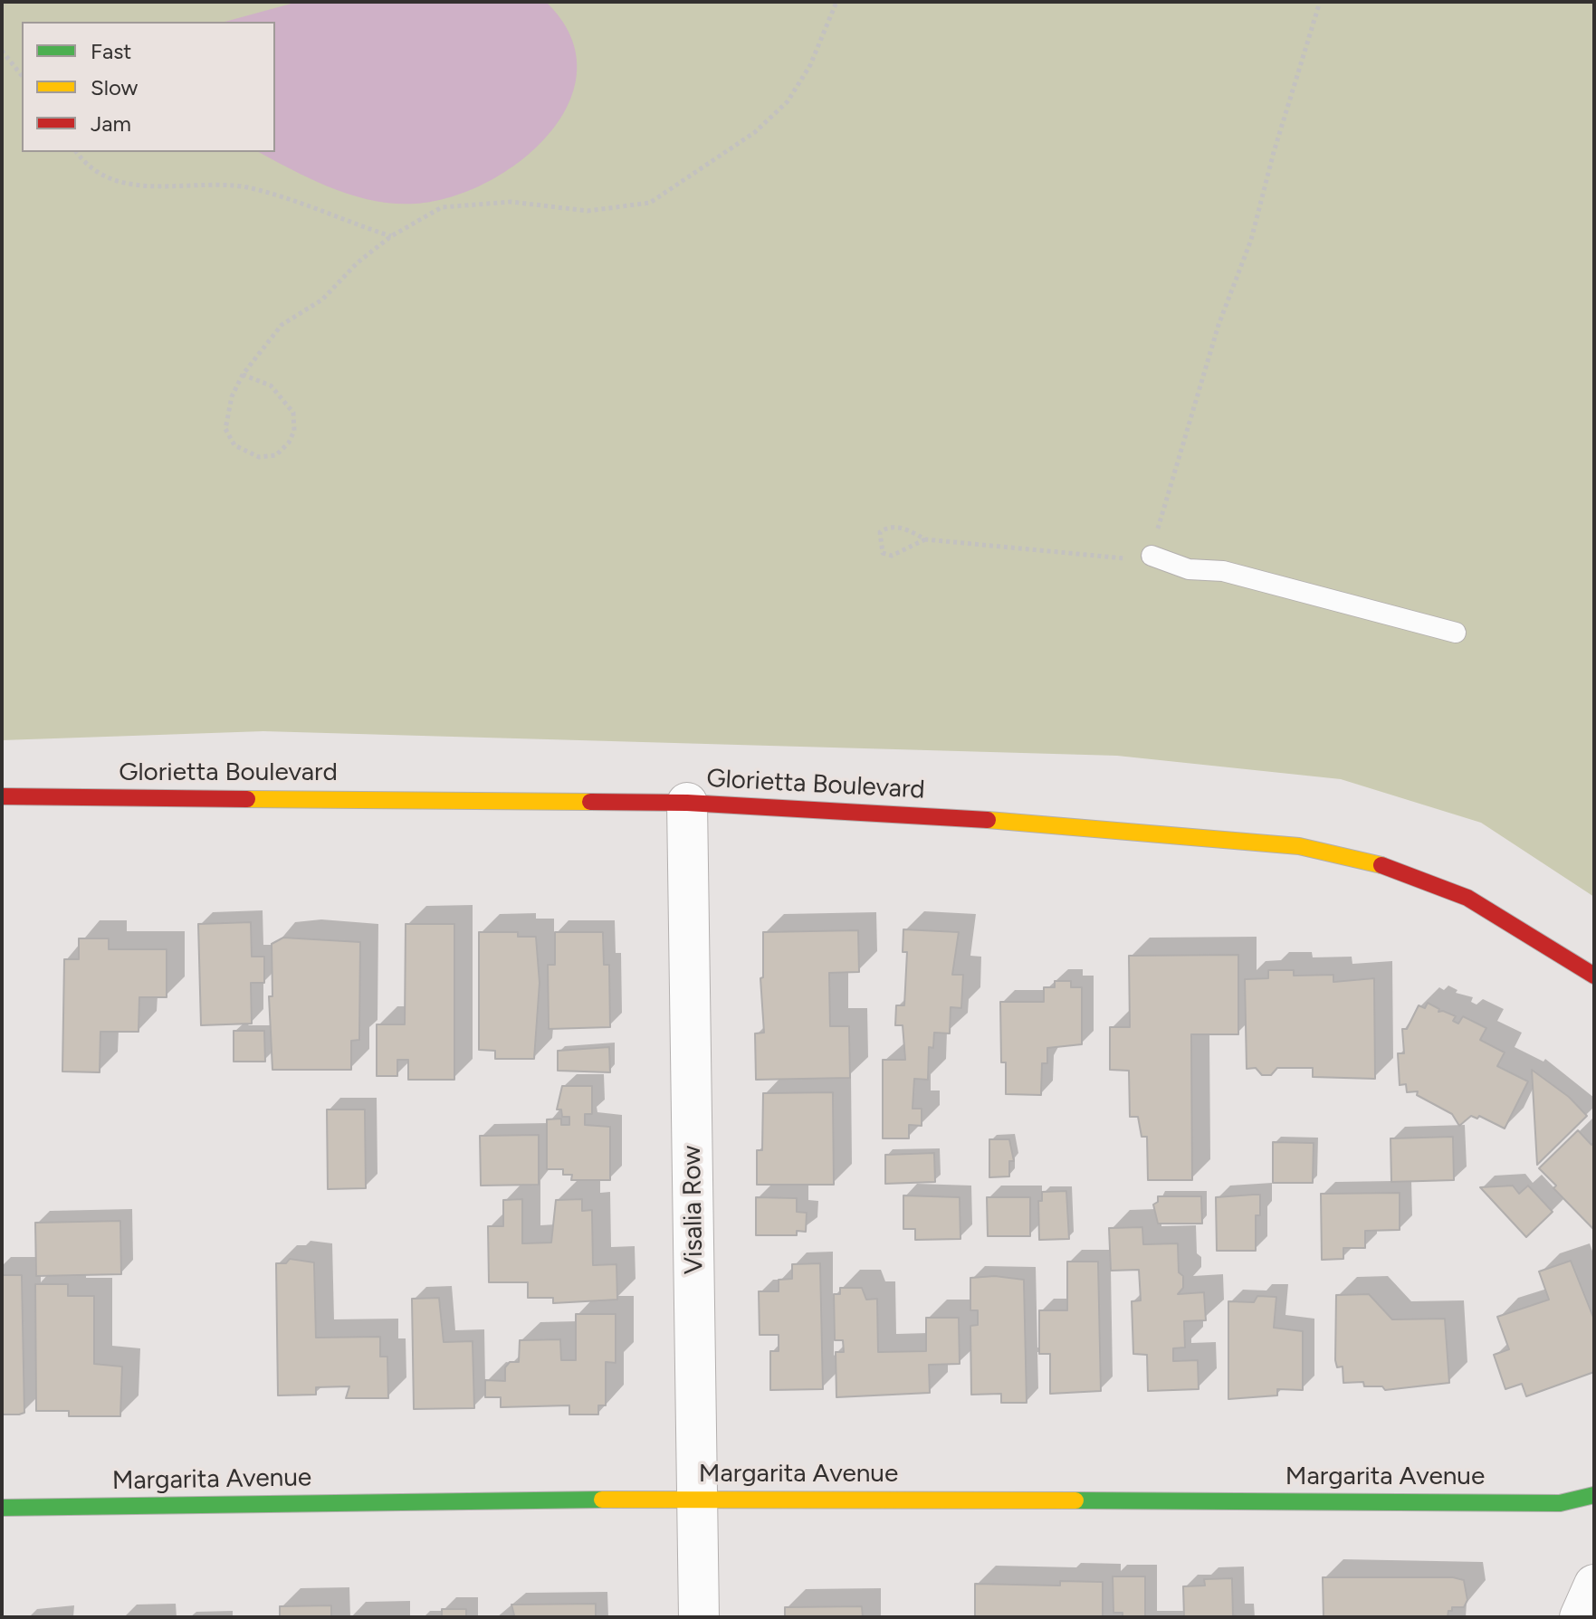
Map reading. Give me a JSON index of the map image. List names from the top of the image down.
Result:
{
  "streets": {
    "street": ["Glorietta Boulevard", "Visalia Row", "Margarita Avenue"]
  },
  "crossings": [
    ["Glorietta Boulevard", "Visalia Row"],
    ["Visalia Row", "Margarita Avenue"]
  ],
  "legend": ["Fast", "Slow", "Jam"]
}
